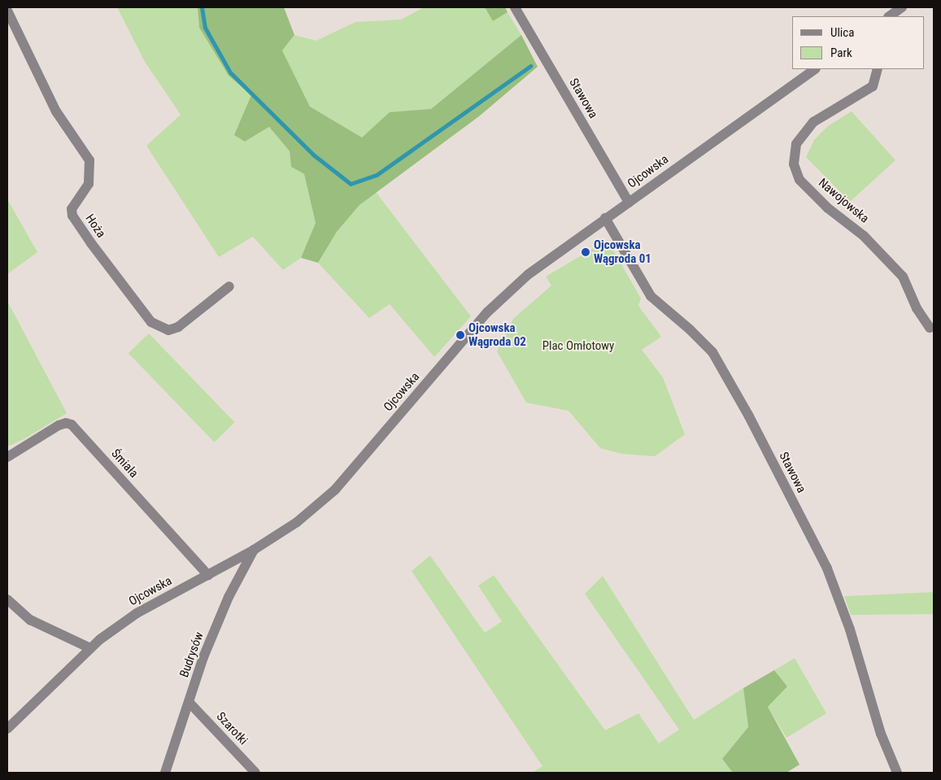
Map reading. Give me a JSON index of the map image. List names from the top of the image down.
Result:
{
  "streets": {
    "street": [
      "Stawowa",
      "Ojcowska",
      "Nawojowska",
      "Hoża",
      "Śmiała",
      "Budrysów",
      "Szarotki"
    ]
  },
  "crossings": [
    ["Stawowa", "Ojcowska"],
    ["Ojcowska", "Śmiała"],
    ["Ojcowska", "Budrysów"],
    ["Budrysów", "Szarotki"]
  ],
  "parks": ["Plac Omłotowy"],
  "places": ["Ojcowska Wągroda 01", "Ojcowska Wągroda 02"],
  "legend": ["Ulica", "Park"]
}
